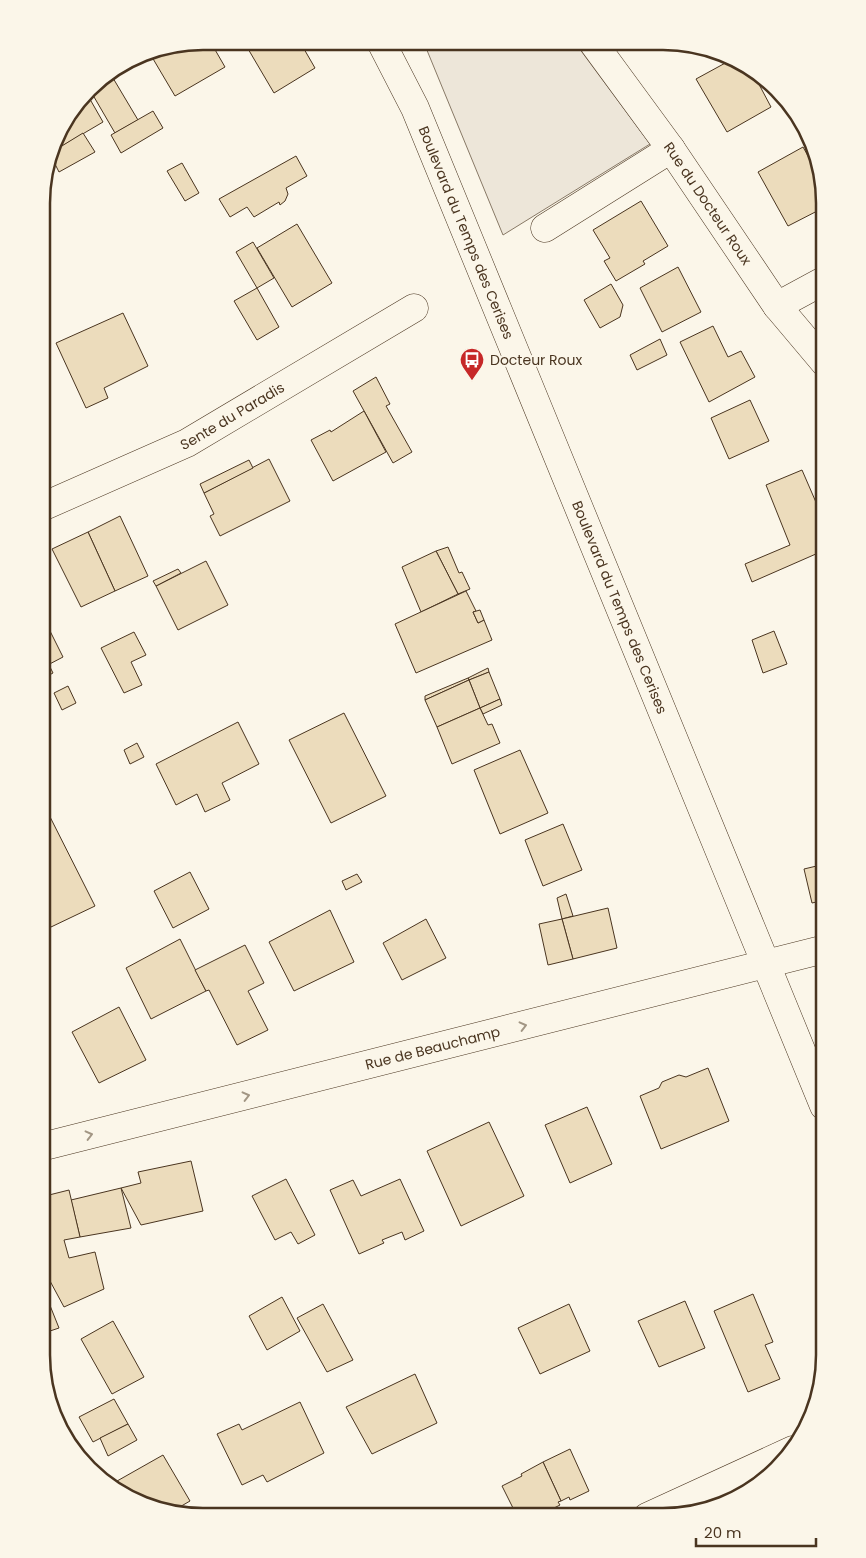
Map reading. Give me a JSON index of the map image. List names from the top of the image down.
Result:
{
  "streets": {
    "street": [
      "Rue du Docteur Roux",
      "Boulevard du Temps des Cerises",
      "Sente du Paradis",
      "Rue de Beauchamp"
    ]
  },
  "crossings": [
    ["Boulevard du Temps des Cerises", "Rue de Beauchamp"]
  ],
  "one_way": ["Rue de Beauchamp"],
  "places": {
    "bus stop": ["Docteur Roux"]
  },
  "scale_bar": "20 m"
}
